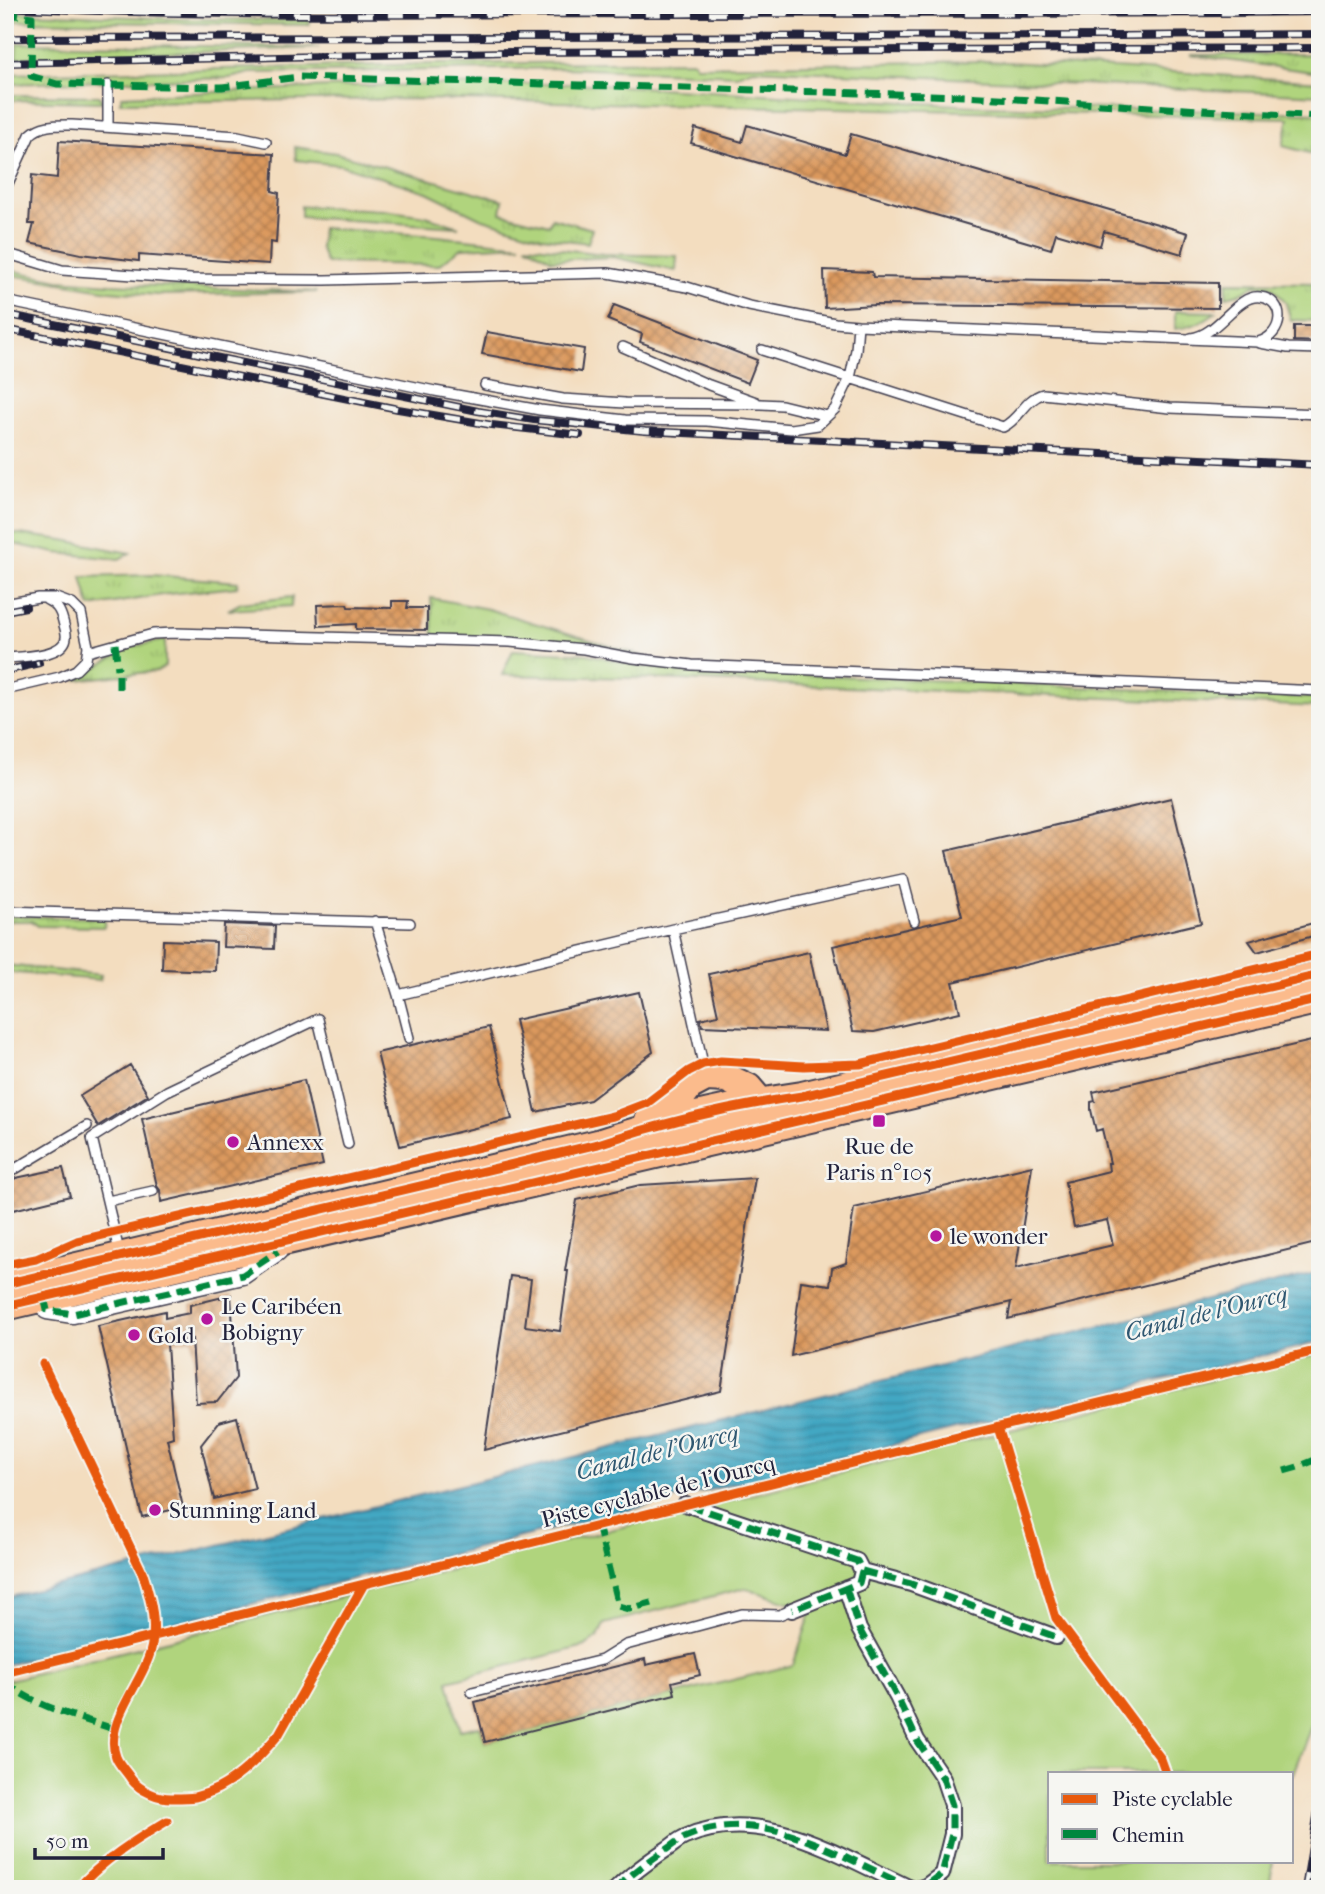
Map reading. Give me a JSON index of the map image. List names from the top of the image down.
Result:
{
  "streets": {
    "cycle path": ["Piste cyclable de l'Ourcq"]
  },
  "water": ["Canal de l'Ourcq"],
  "places": {
    "transit": ["Rue de Paris n°105"],
    "other": [
      "Annexx",
      "le wonder",
      "Le Caribéen Bobigny",
      "Gold",
      "Stunning Land"
    ]
  },
  "legend": ["Piste cyclable", "Chemin"],
  "scale_bar": "50 m"
}
